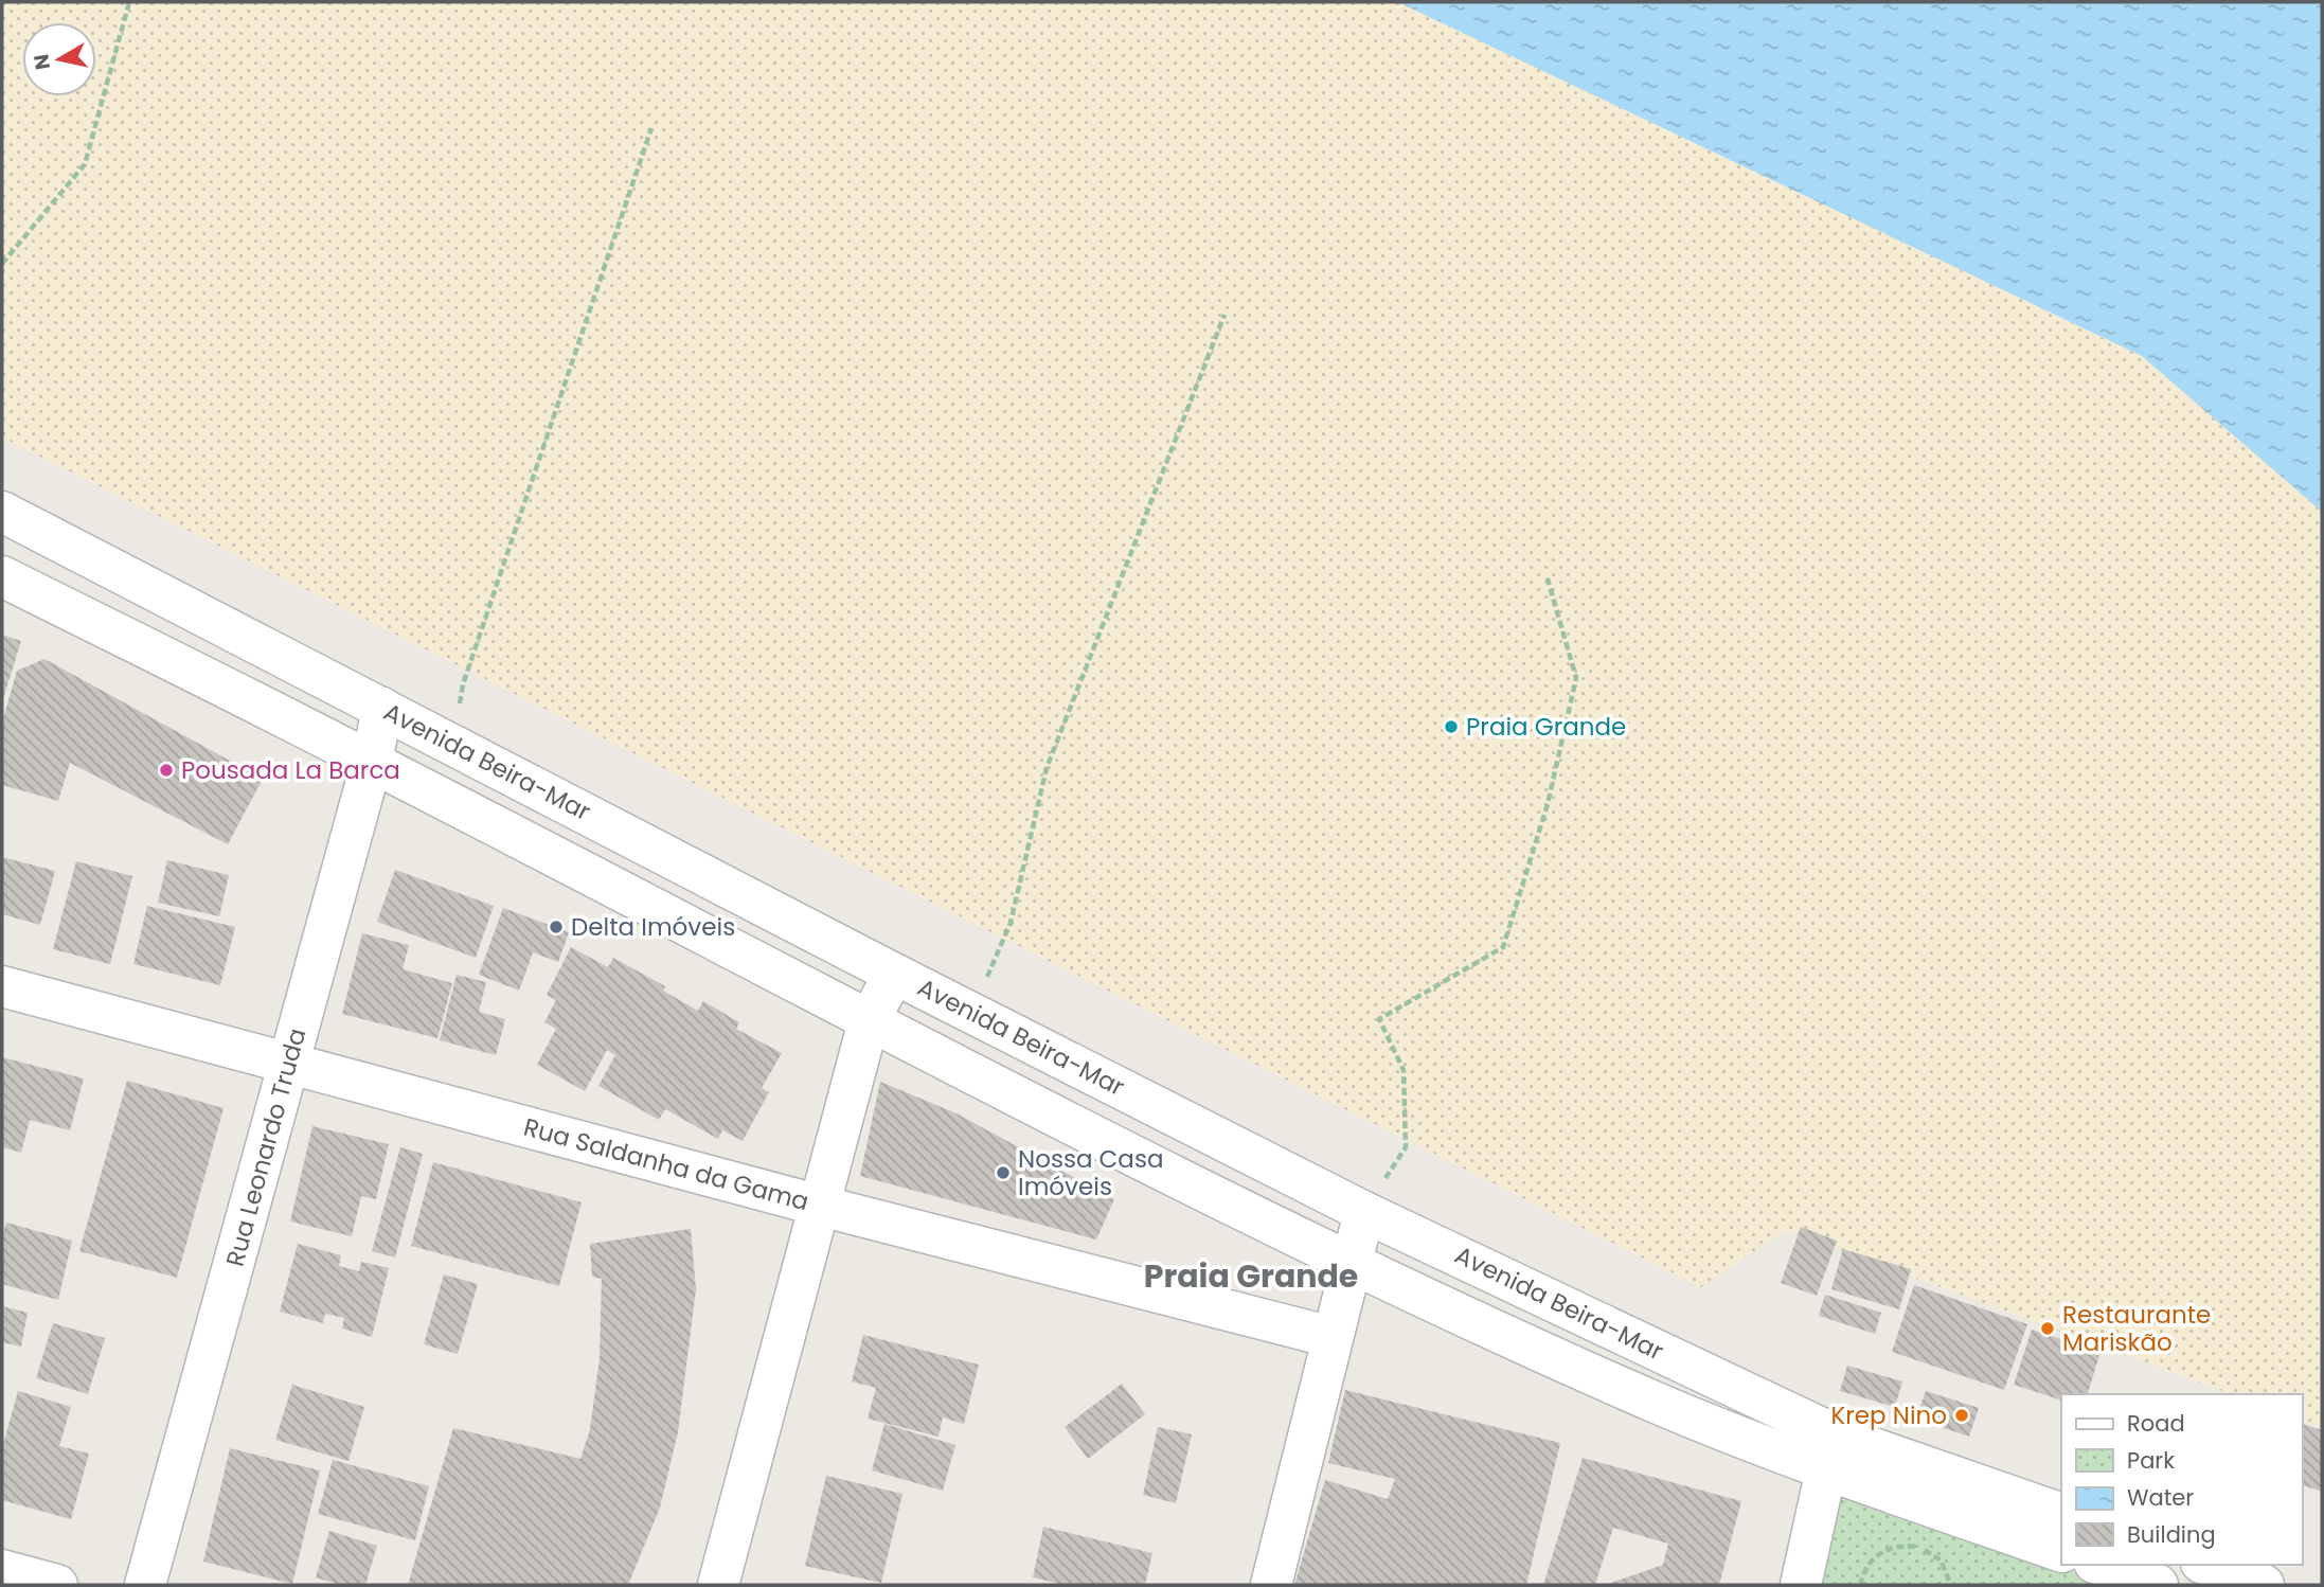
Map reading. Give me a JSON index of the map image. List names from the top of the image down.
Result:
{
  "streets": {
    "street": ["Avenida Beira-Mar", "Rua Leonardo Truda", "Rua Saldanha da Gama"]
  },
  "crossings": [
    ["Avenida Beira-Mar", "Rua Leonardo Truda"],
    ["Rua Leonardo Truda", "Rua Saldanha da Gama"]
  ],
  "districts": ["Praia Grande"],
  "places": [
    "Praia Grande",
    "Pousada La Barca",
    "Delta Imóveis",
    "Nossa Casa Imóveis",
    "Restaurante Mariskão",
    "Krep Nino"
  ],
  "legend": [
    "Road",
    "Park",
    "Water",
    "Building"
  ],
  "north": "left"
}
